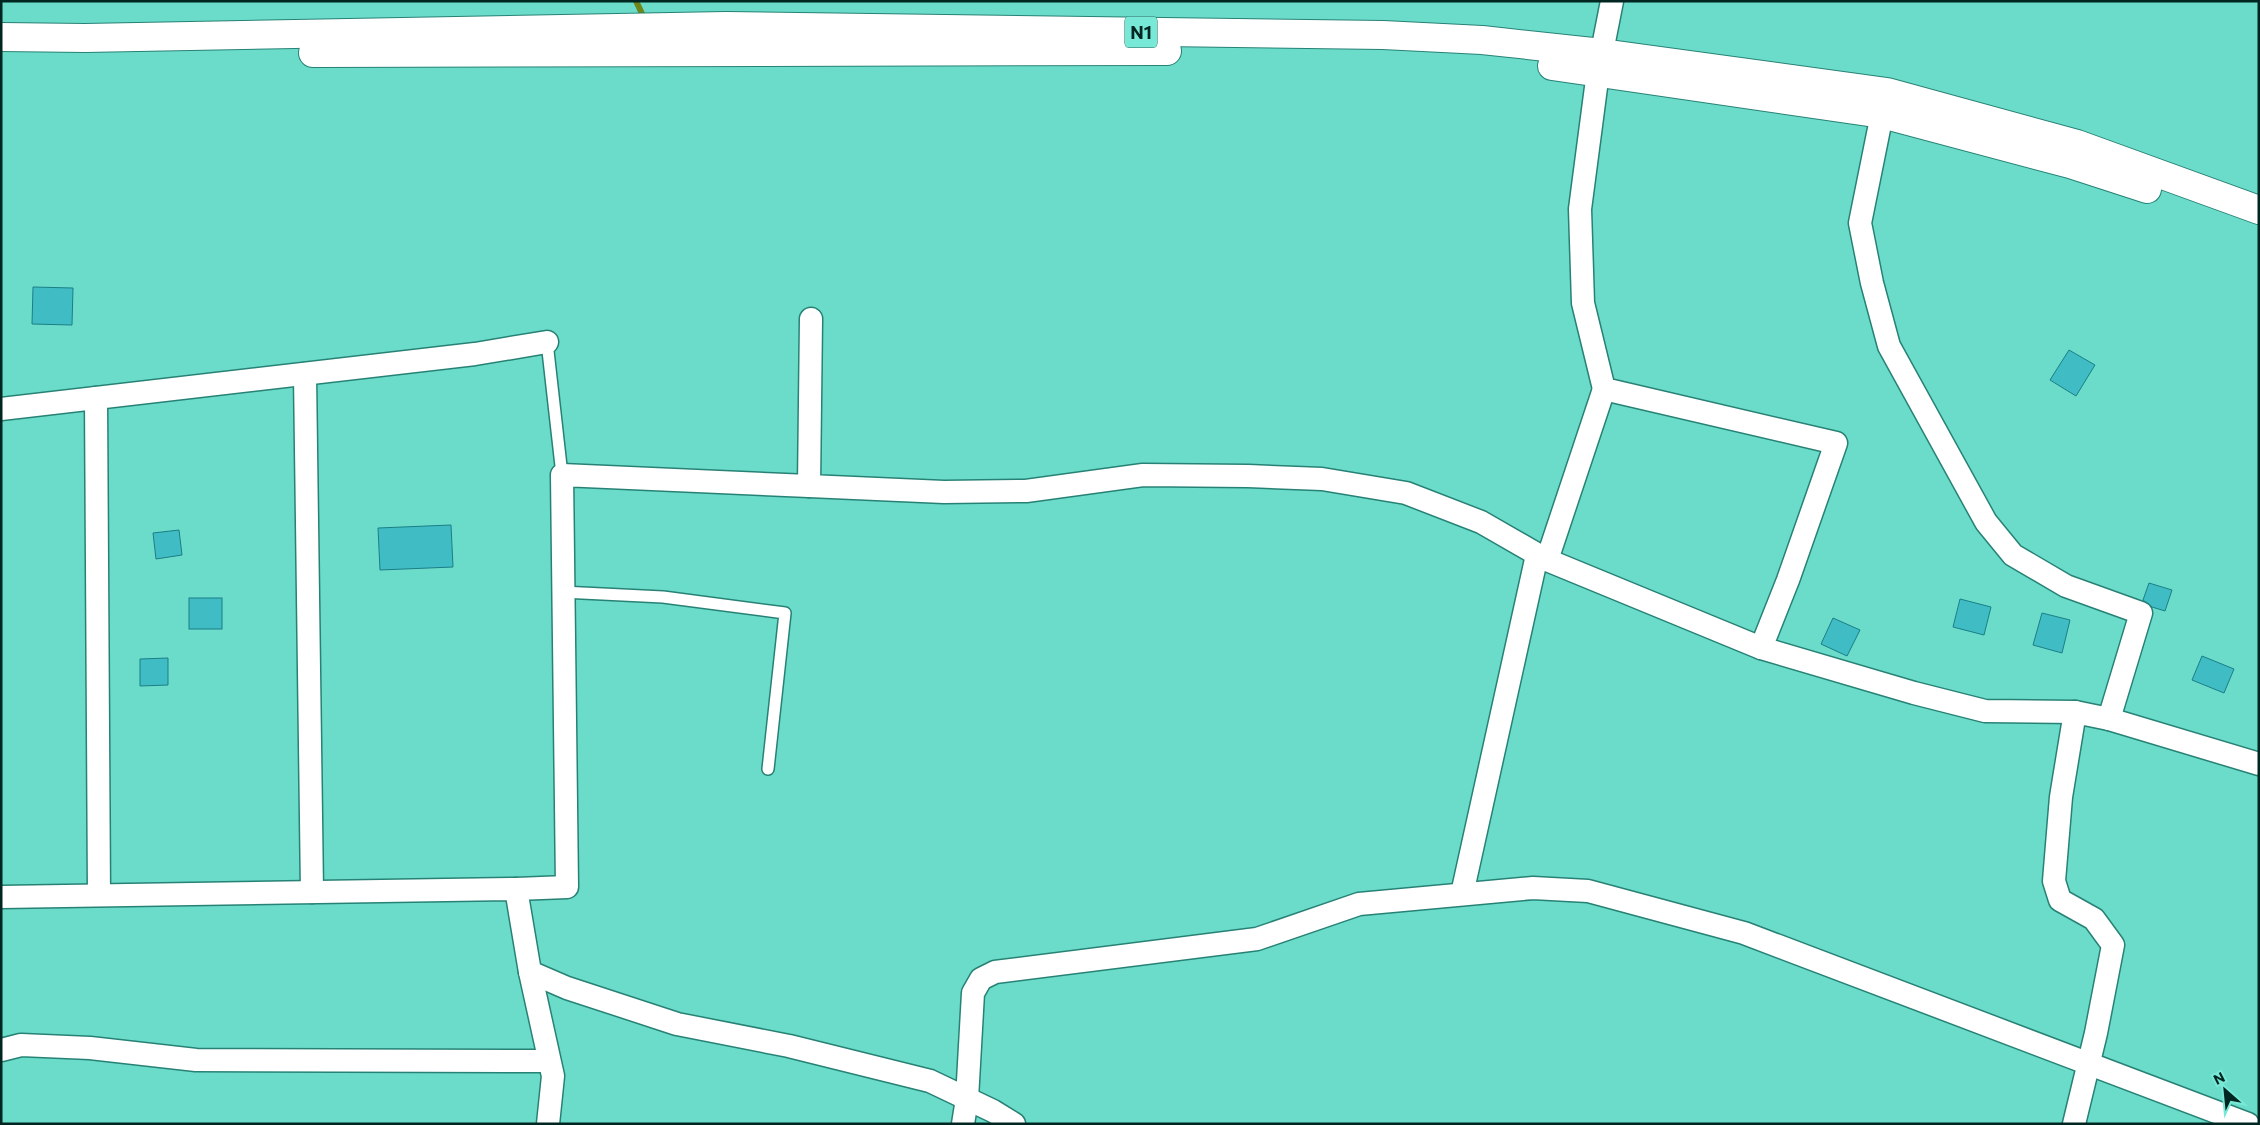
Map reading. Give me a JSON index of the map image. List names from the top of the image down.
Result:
{
  "streets": {
    "main road": ["N1"]
  },
  "north": "top left"
}
